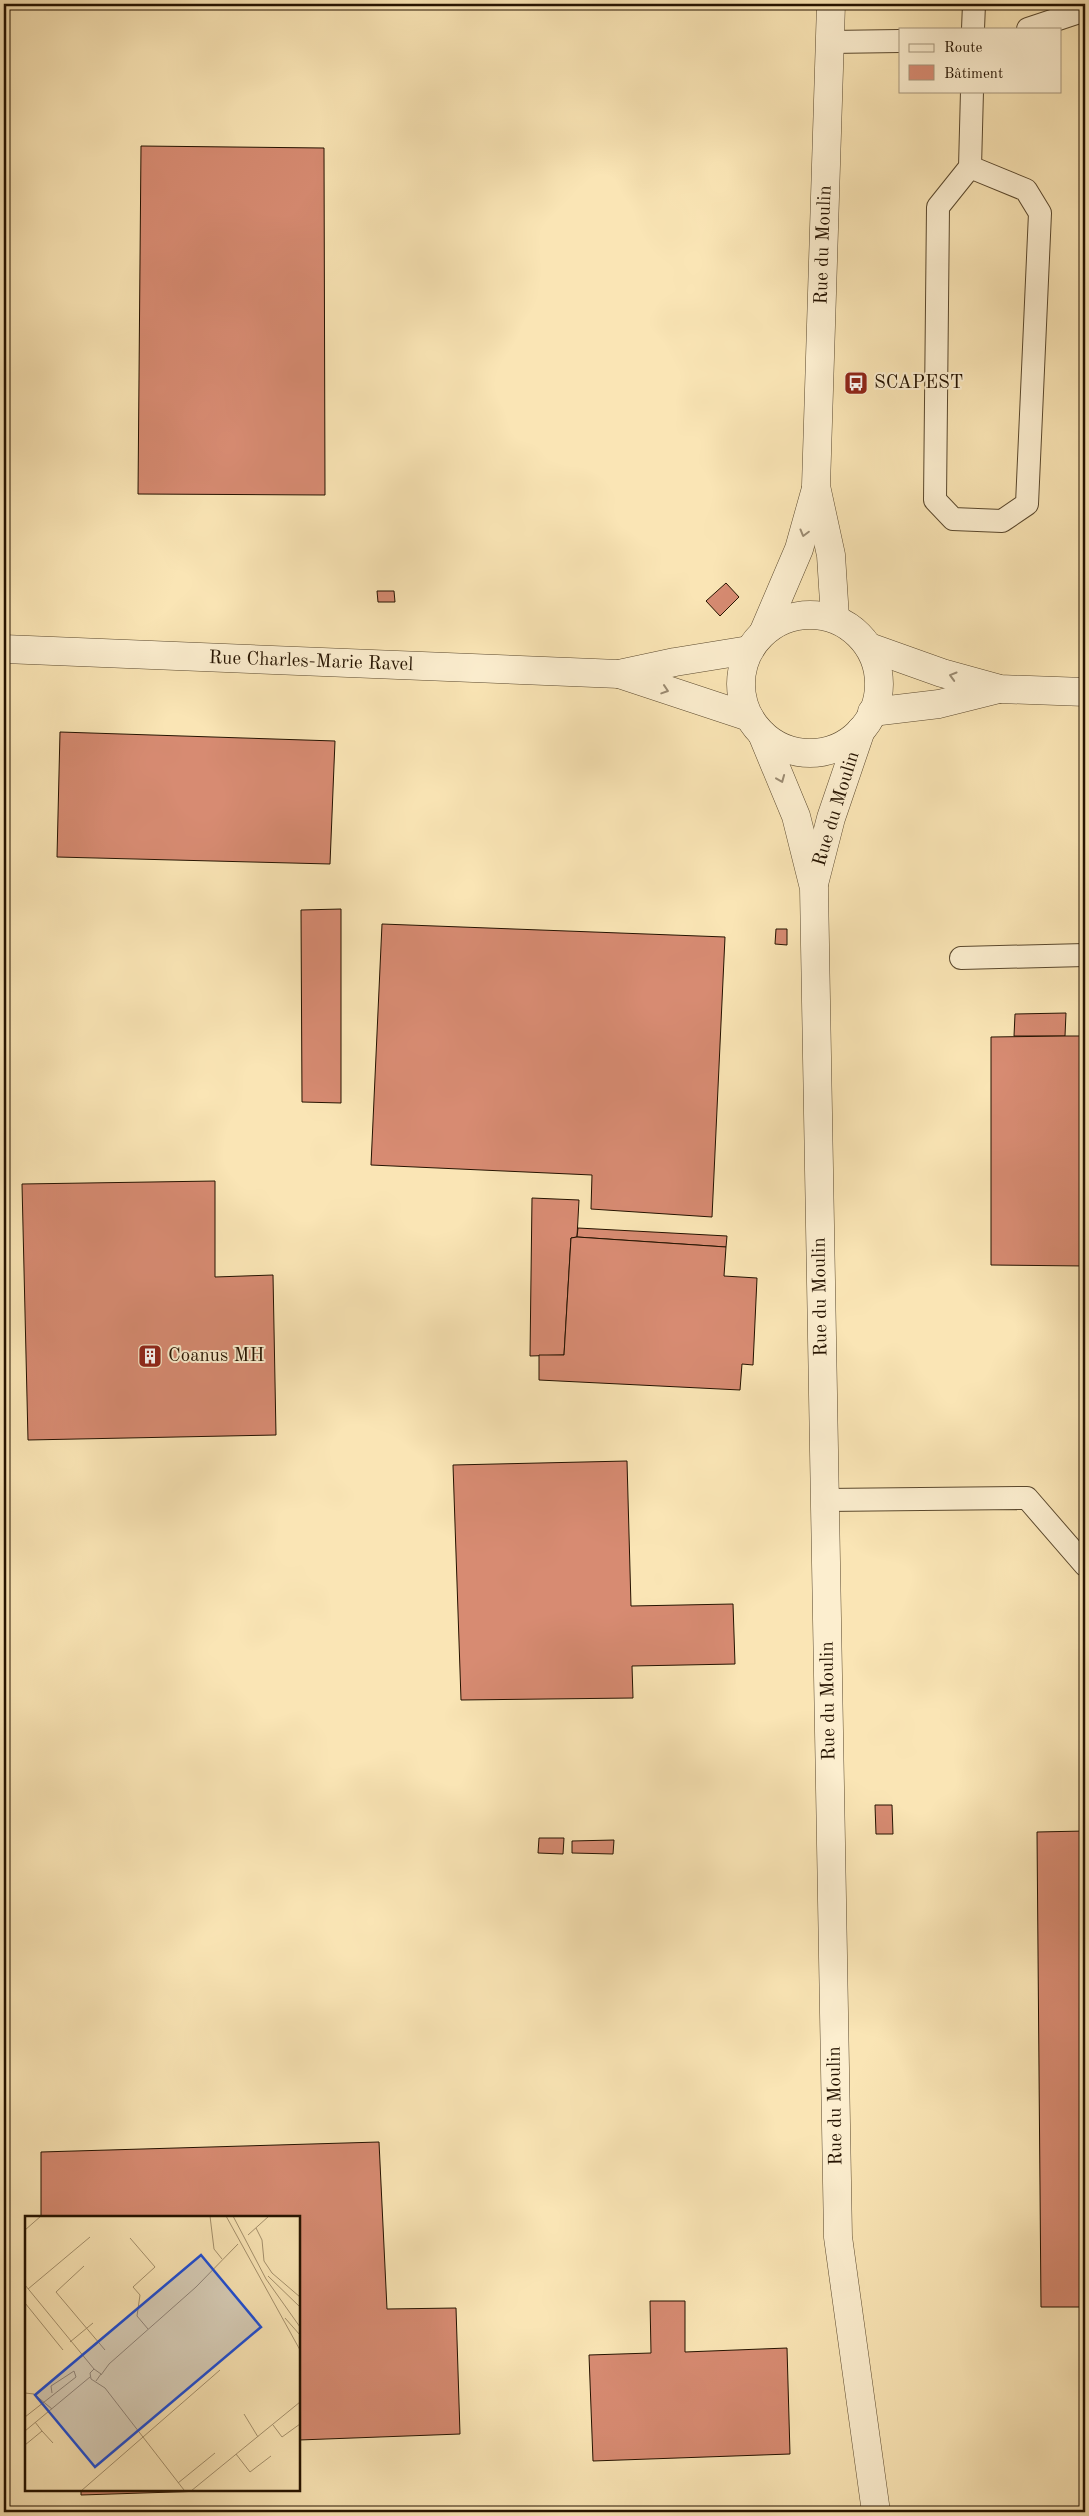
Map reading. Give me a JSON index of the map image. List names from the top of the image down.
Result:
{
  "streets": {
    "street": ["Rue du Moulin", "Rue Charles-Marie Ravel"]
  },
  "crossings": [
    ["Rue du Moulin", "Rue Charles-Marie Ravel"]
  ],
  "places": {
    "bus stop": ["SCAPEST"],
    "building": ["Coanus MH"]
  },
  "legend": ["Route", "Bâtiment"]
}
